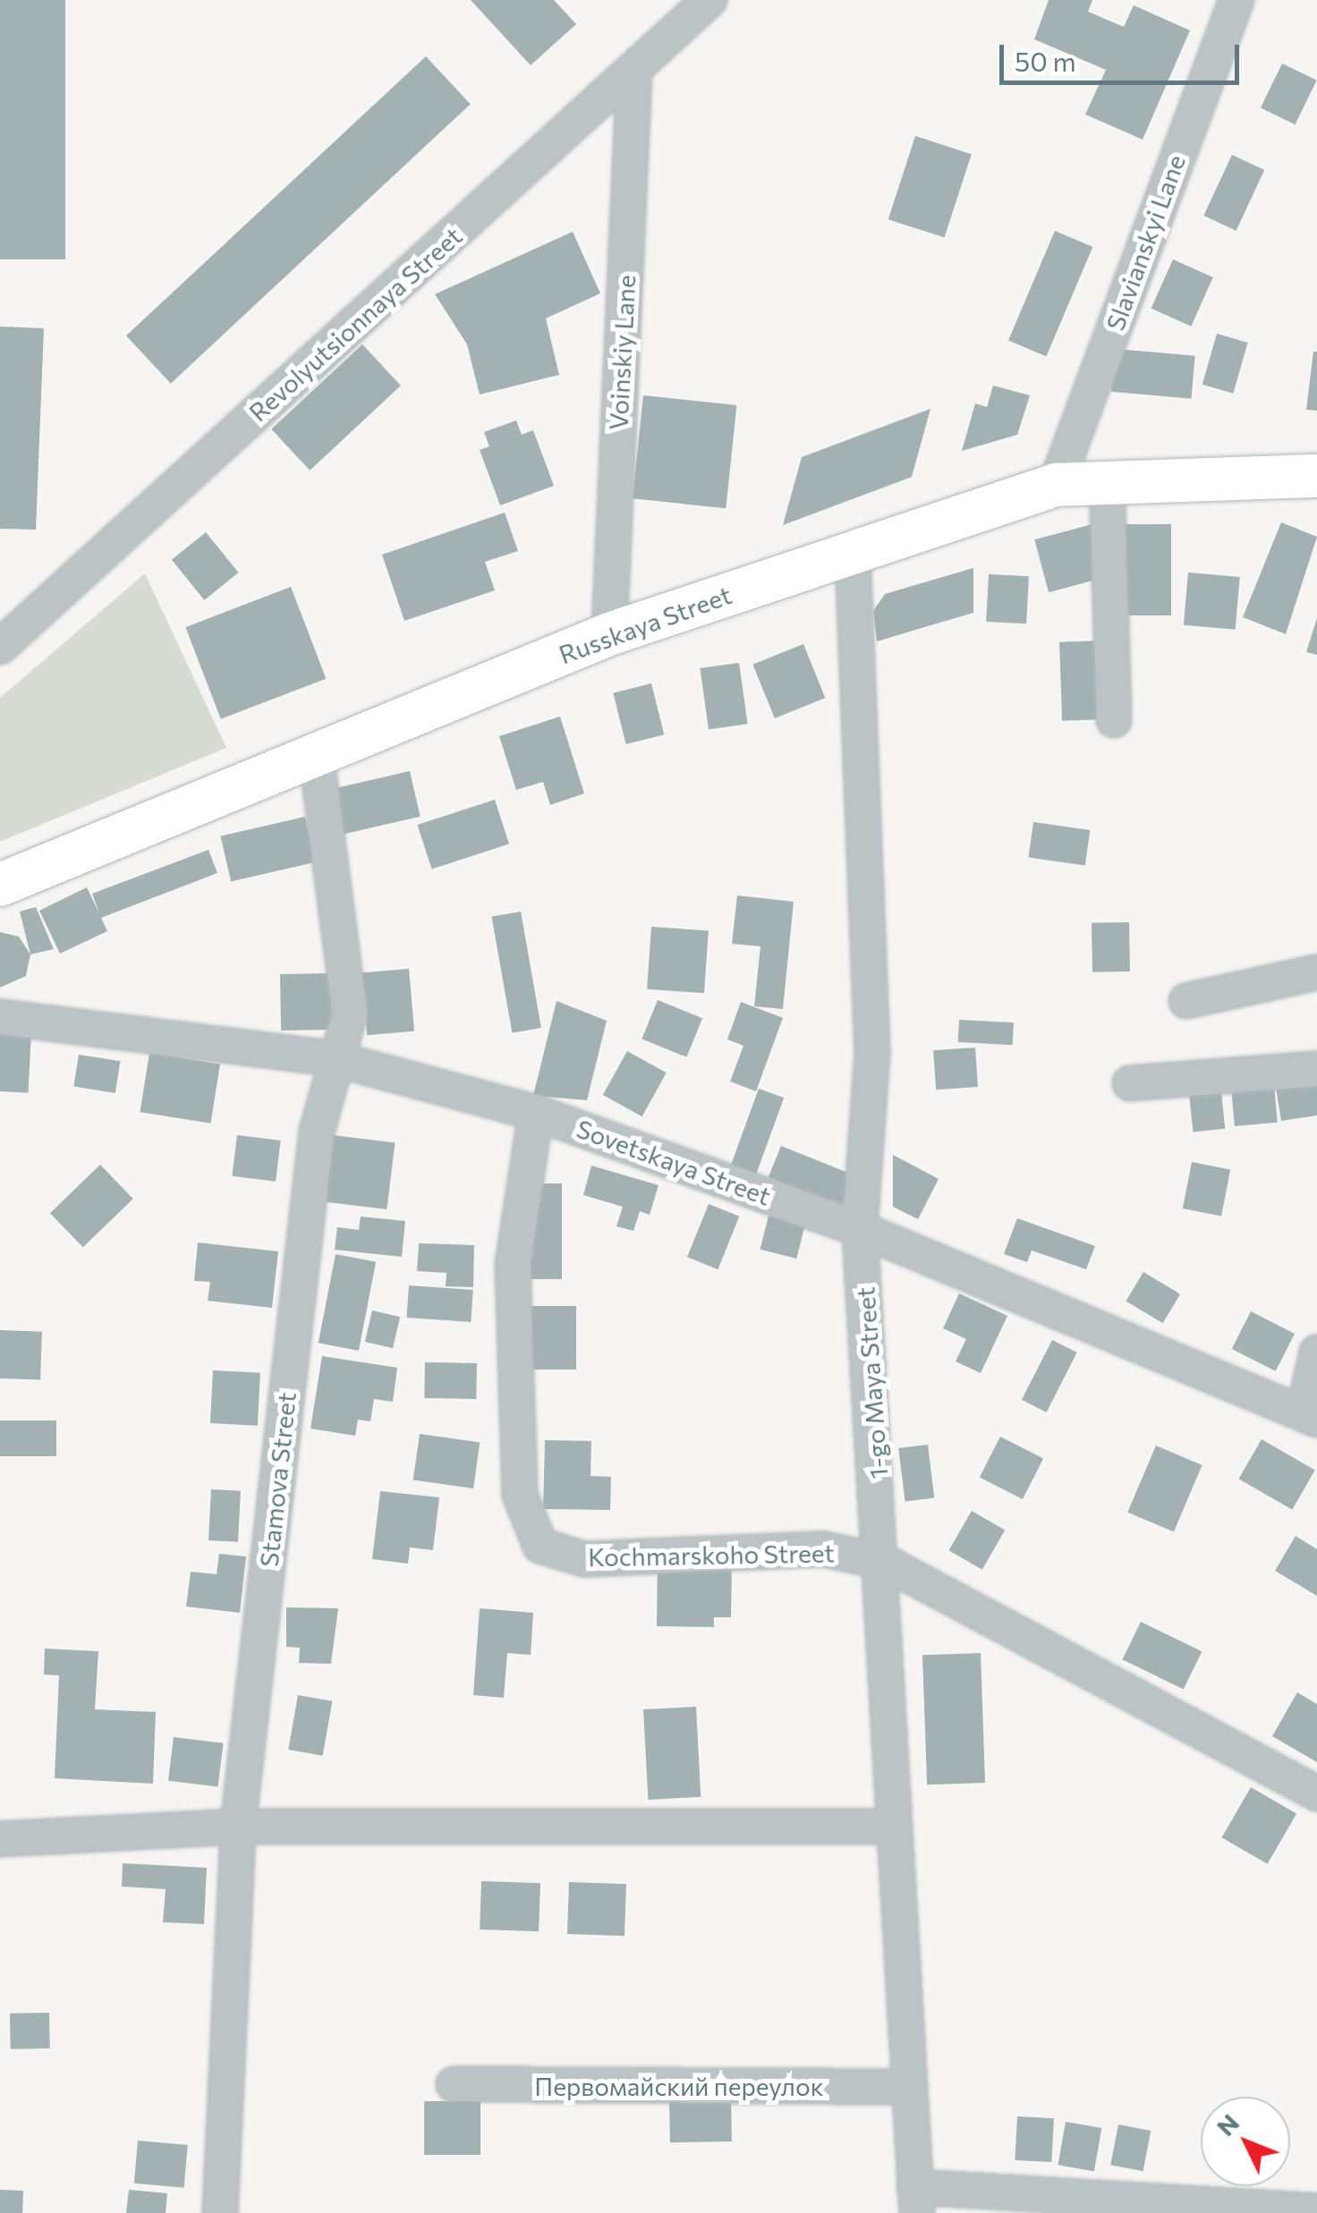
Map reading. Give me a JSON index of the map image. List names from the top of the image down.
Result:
{
  "streets": {
    "main road": ["Russkaya Street"],
    "street": [
      "Slavianskyi Lane",
      "Revolyutsionnaya Street",
      "Voinskiy Lane",
      "Sovetskaya Street",
      "1-go Maya Street",
      "Stamova Street",
      "Kochmarskoho Street",
      "Первомайский переулок"
    ]
  },
  "crossings": [
    ["Slavianskyi Lane", "Russkaya Street"],
    ["Revolyutsionnaya Street", "Voinskiy Lane"],
    ["Voinskiy Lane", "Russkaya Street"],
    ["Russkaya Street", "1-go Maya Street"],
    ["Russkaya Street", "Stamova Street"],
    ["Sovetskaya Street", "1-go Maya Street"],
    ["Sovetskaya Street", "Stamova Street"],
    ["Sovetskaya Street", "Kochmarskoho Street"],
    ["1-go Maya Street", "Kochmarskoho Street"],
    ["1-go Maya Street", "Первомайский переулок"]
  ],
  "scale_bar": "50 m",
  "north": "top left"
}
